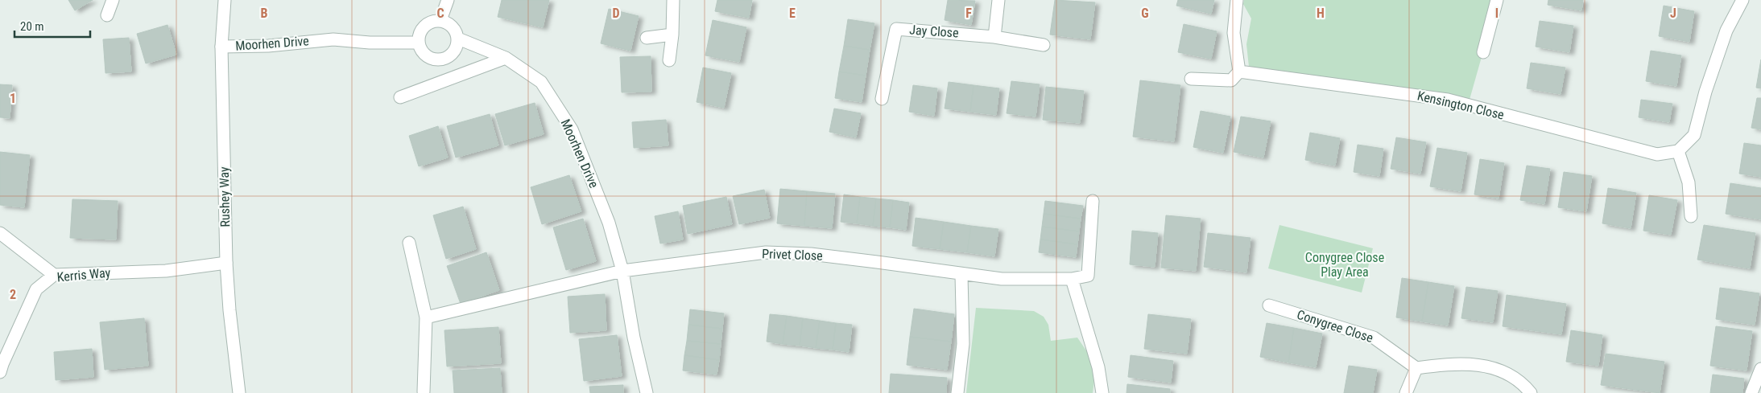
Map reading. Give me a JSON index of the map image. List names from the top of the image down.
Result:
{
  "streets": {
    "street": [
      "Jay Close",
      "Moorhen Drive",
      "Kensington Close",
      "Rushey Way",
      "Privet Close",
      "Kerris Way",
      "Conygree Close"
    ]
  },
  "crossings": [
    ["Moorhen Drive", "Rushey Way"],
    ["Moorhen Drive", "Privet Close"],
    ["Rushey Way", "Kerris Way"]
  ],
  "parks": ["Conygree Close Play Area"],
  "scale_bar": "20 m",
  "grid": {
    "columns": [
      "B",
      "C",
      "D",
      "E",
      "F",
      "G",
      "H",
      "I",
      "J"
    ],
    "rows": ["1", "2"]
  }
}
